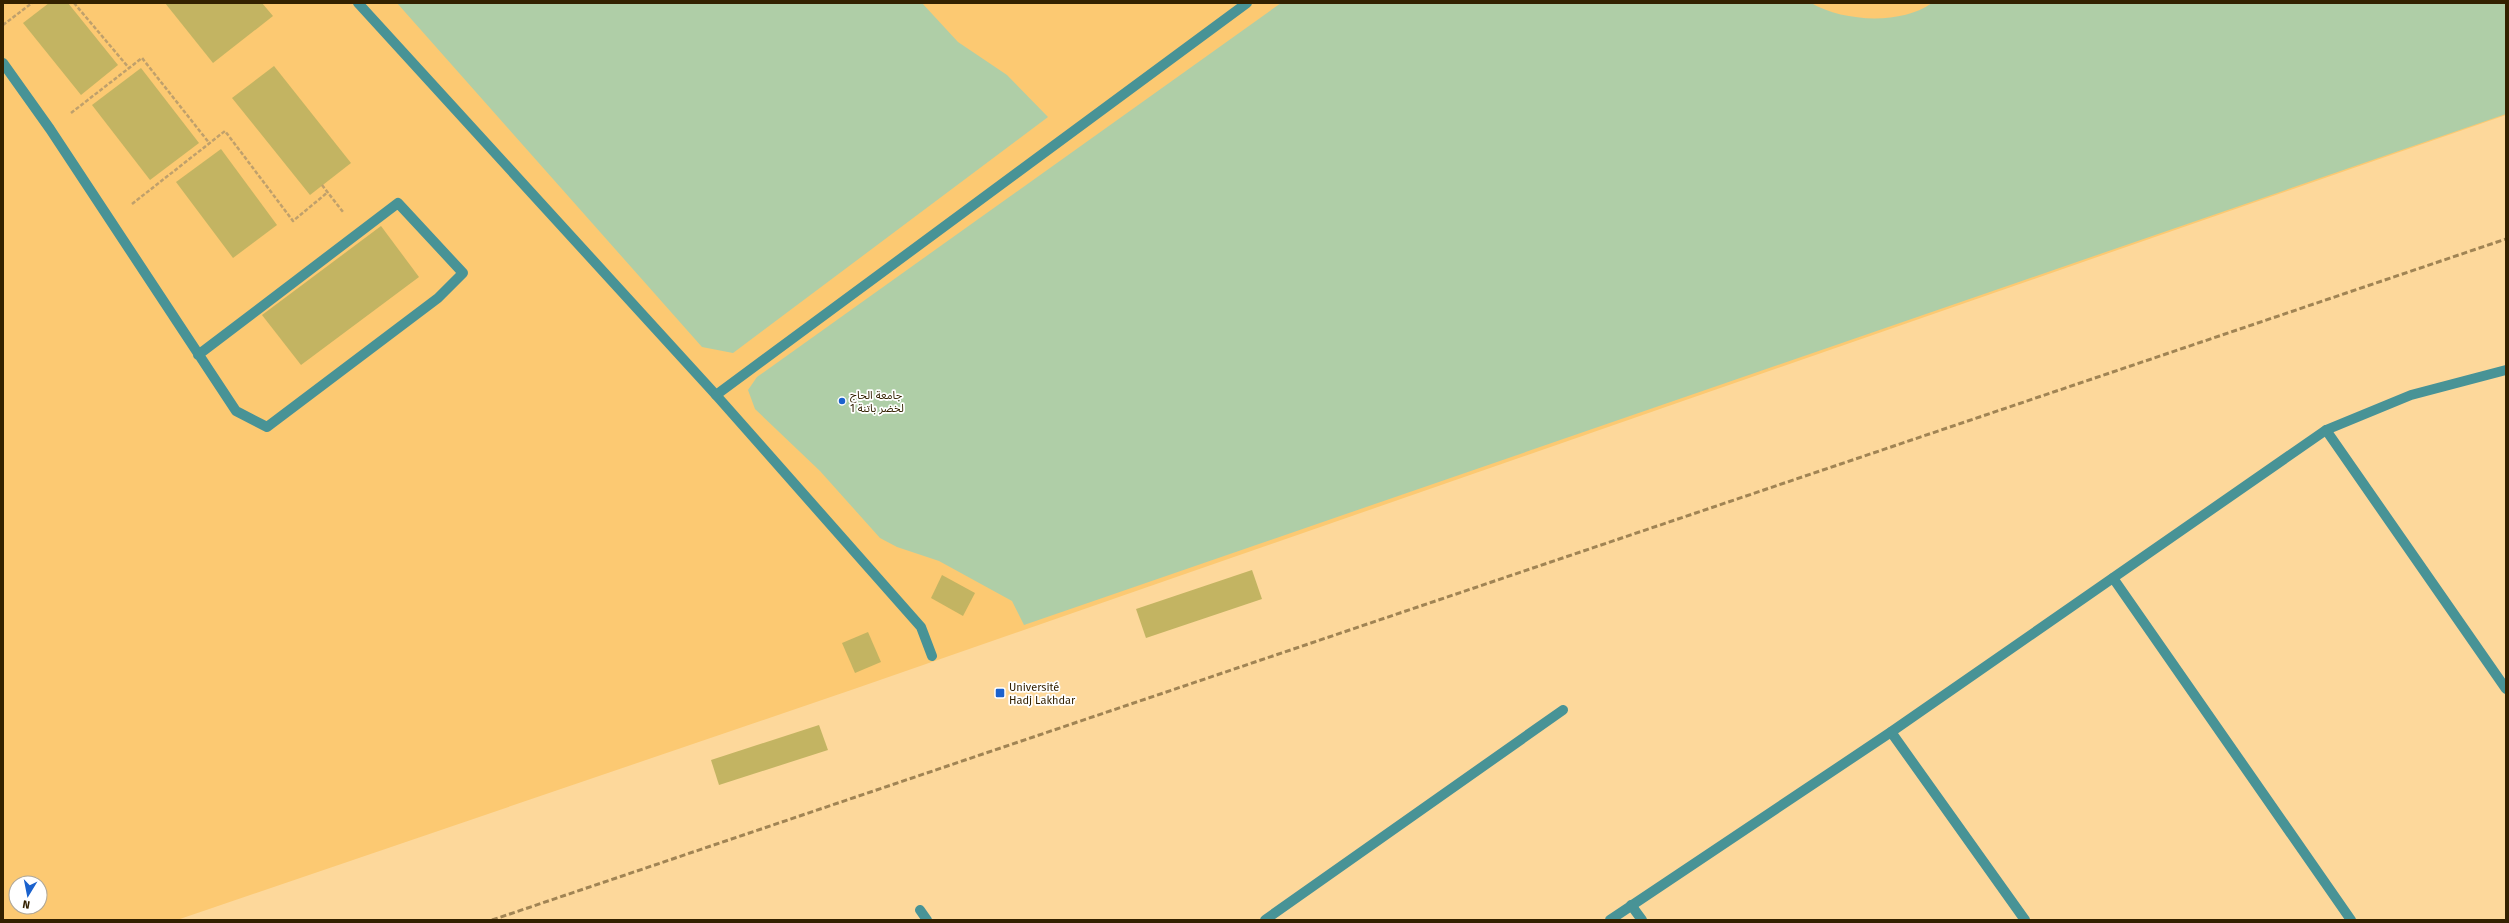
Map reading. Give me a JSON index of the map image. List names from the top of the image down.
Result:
{
  "places": {
    "other": ["جامعة الحاج لخضر باتنة 1"],
    "transit": ["Université Hadj Lakhdar"]
  },
  "north": "bottom"
}
